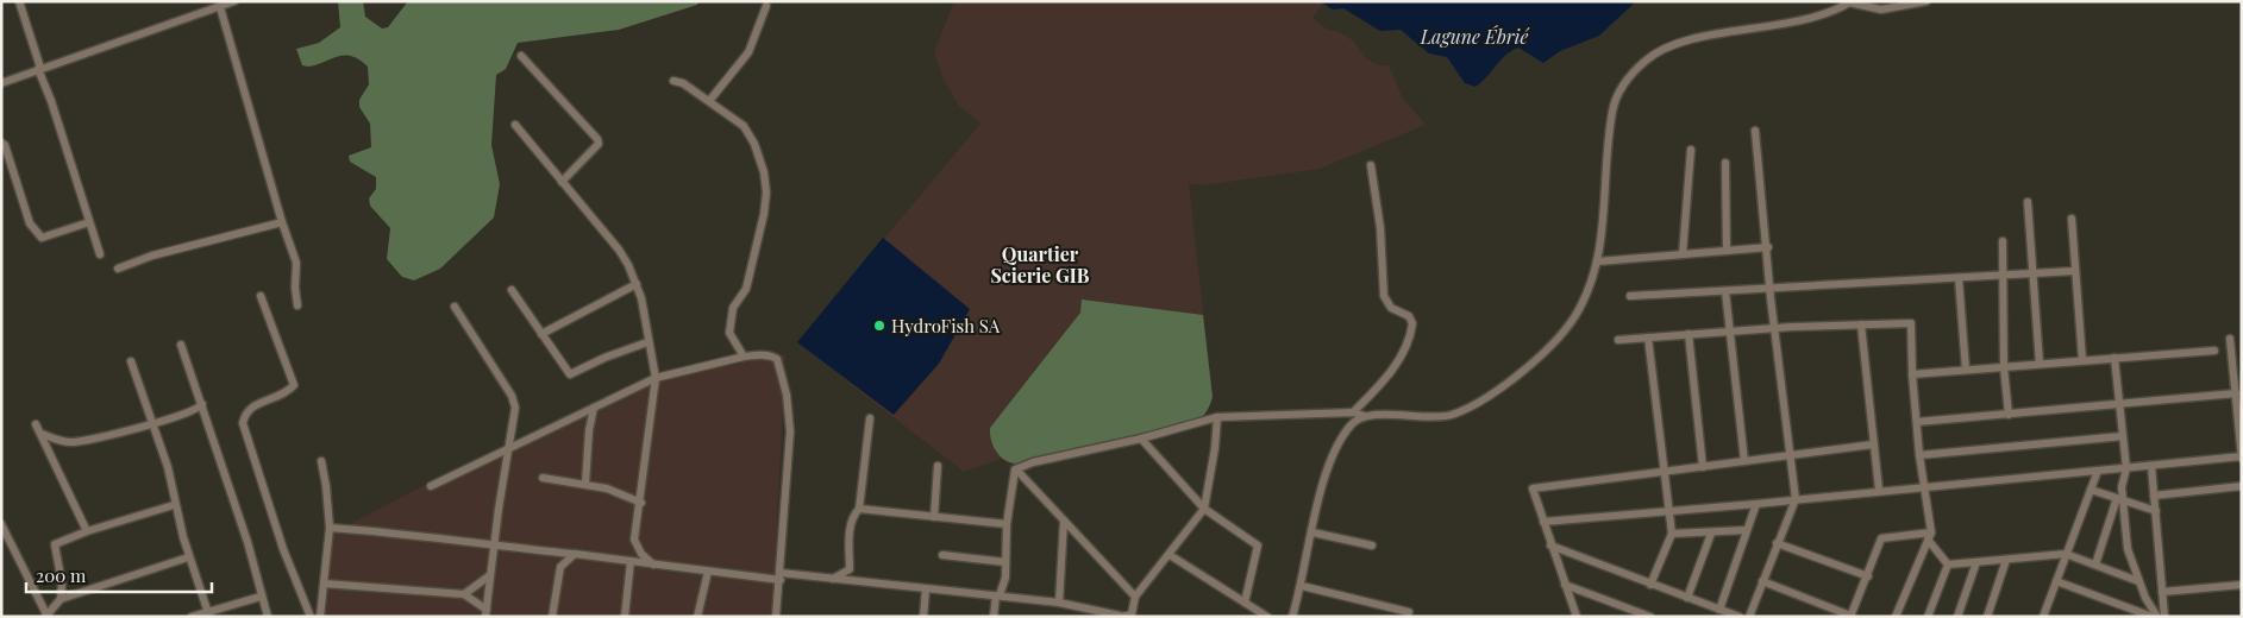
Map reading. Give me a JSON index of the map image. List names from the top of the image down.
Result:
{
  "districts": ["Quartier Scierie GIB"],
  "water": ["Lagune Ébrié"],
  "places": ["HydroFish SA"],
  "scale_bar": "200 m"
}
